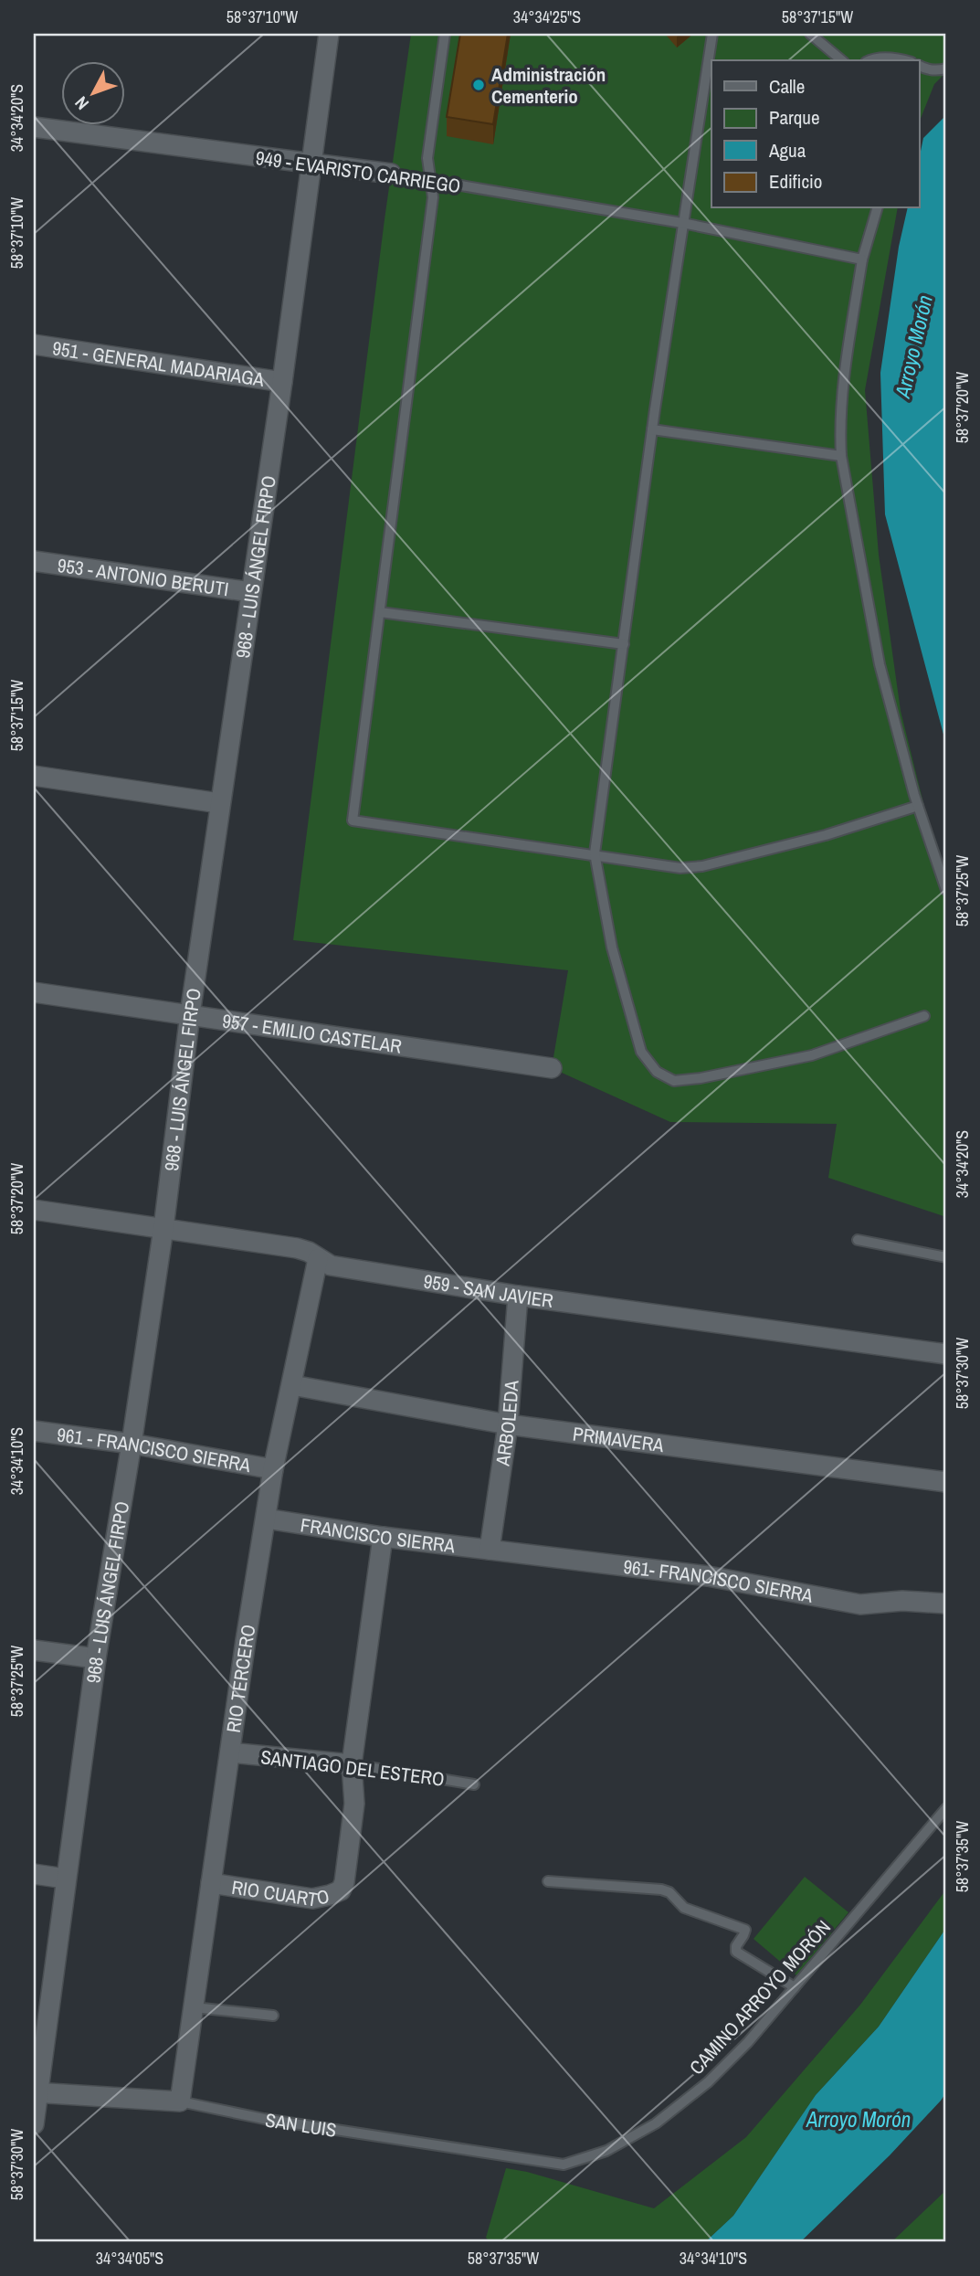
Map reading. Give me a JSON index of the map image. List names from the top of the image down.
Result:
{
  "streets": {
    "street": [
      "949 - EVARISTO CARRIEGO",
      "951 - GENERAL MADARIAGA",
      "968 - LUIS ÁNGEL FIRPO",
      "953 - ANTONIO BERUTI",
      "957 - EMILIO CASTELAR",
      "959 - SAN JAVIER",
      "ARBOLEDA",
      "PRIMAVERA",
      "961 - FRANCISCO SIERRA",
      "FRANCISCO SIERRA",
      "961- FRANCISCO SIERRA",
      "RIO TERCERO",
      "SANTIAGO DEL ESTERO",
      "RIO CUARTO",
      "SAN LUIS"
    ],
    "lane": ["CAMINO ARROYO MORÓN"]
  },
  "crossings": [
    ["949 - EVARISTO CARRIEGO", "968 - LUIS ÁNGEL FIRPO"],
    ["951 - GENERAL MADARIAGA", "968 - LUIS ÁNGEL FIRPO"],
    ["968 - LUIS ÁNGEL FIRPO", "953 - ANTONIO BERUTI"],
    ["968 - LUIS ÁNGEL FIRPO", "957 - EMILIO CASTELAR"],
    ["968 - LUIS ÁNGEL FIRPO", "959 - SAN JAVIER"],
    ["968 - LUIS ÁNGEL FIRPO", "961 - FRANCISCO SIERRA"],
    ["968 - LUIS ÁNGEL FIRPO", "SAN LUIS"],
    ["959 - SAN JAVIER", "ARBOLEDA"],
    ["959 - SAN JAVIER", "RIO TERCERO"],
    ["ARBOLEDA", "PRIMAVERA"],
    ["ARBOLEDA", "FRANCISCO SIERRA"],
    ["ARBOLEDA", "961- FRANCISCO SIERRA"],
    ["PRIMAVERA", "RIO TERCERO"],
    ["961 - FRANCISCO SIERRA", "RIO TERCERO"],
    ["FRANCISCO SIERRA", "961- FRANCISCO SIERRA"],
    ["FRANCISCO SIERRA", "RIO TERCERO"],
    ["RIO TERCERO", "SANTIAGO DEL ESTERO"],
    ["RIO TERCERO", "RIO CUARTO"],
    ["RIO TERCERO", "SAN LUIS"],
    ["SANTIAGO DEL ESTERO", "RIO CUARTO"],
    ["CAMINO ARROYO MORÓN", "SAN LUIS"]
  ],
  "water": ["Arroyo Morón"],
  "places": ["Administración Cementerio"],
  "legend": [
    "Calle",
    "Parque",
    "Agua",
    "Edificio"
  ],
  "north": "bottom left",
  "coordinates": [
    "58°37'10\"W",
    "34°34'25\"S",
    "58°37'15\"W",
    "34°34'20\"S",
    "58°37'20\"W",
    "58°37'25\"W",
    "58°37'30\"W",
    "34°34'10\"S",
    "58°37'35\"W",
    "34°34'05\"S"
  ]
}
